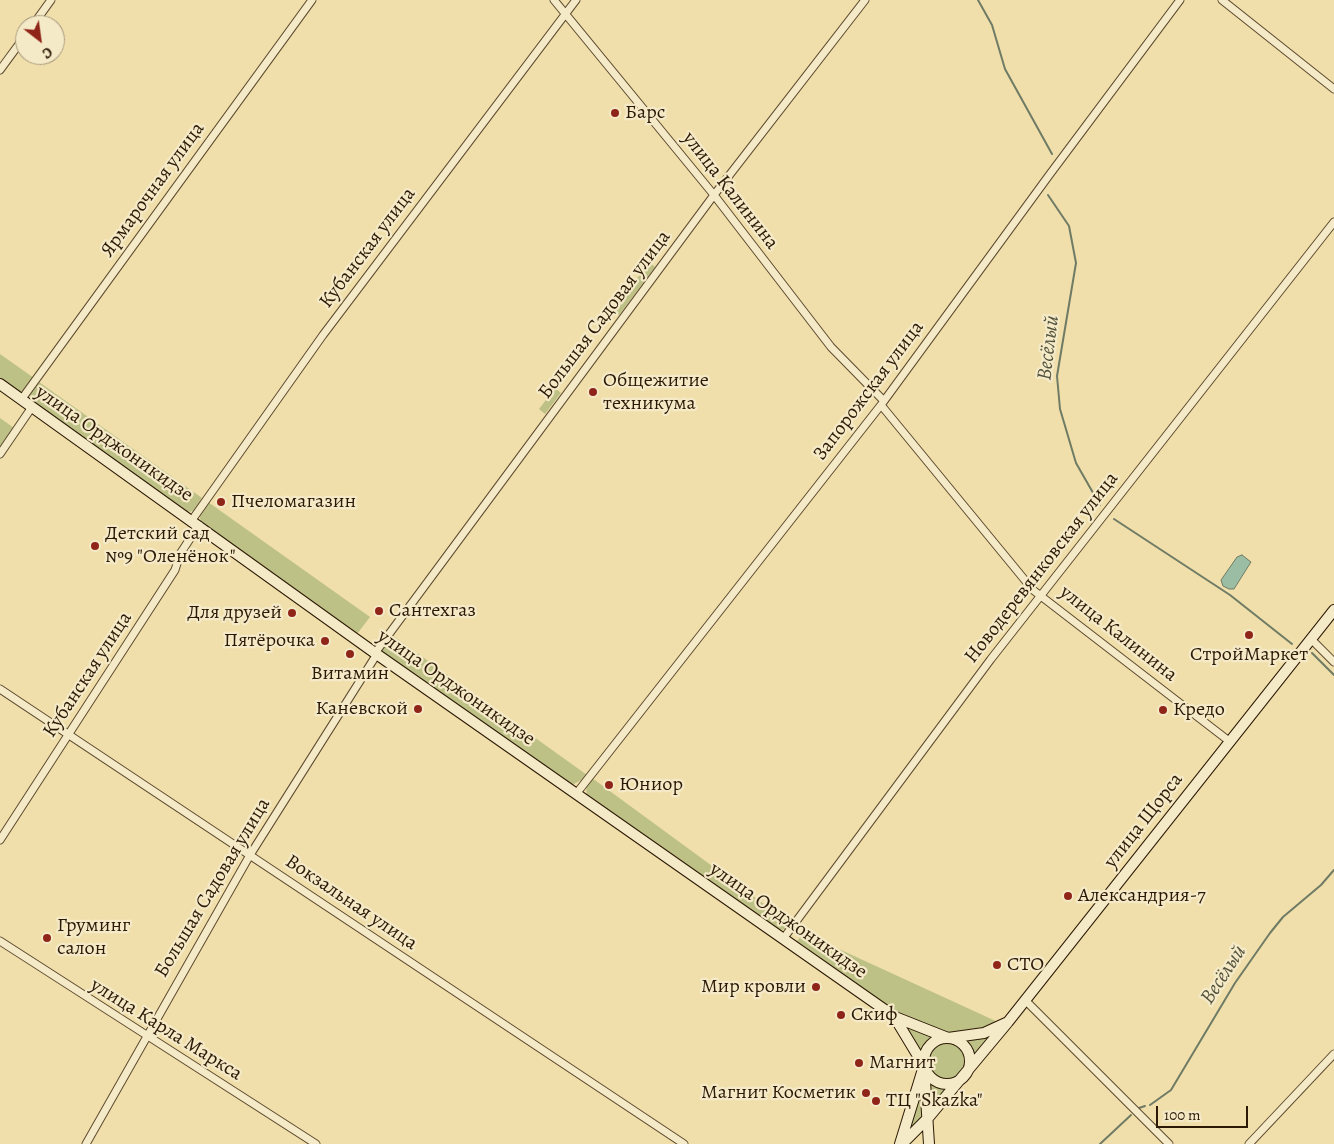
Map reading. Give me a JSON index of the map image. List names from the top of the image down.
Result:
{
  "streets": {
    "main road": ["улица Орджоникидзе", "улица Щорса"],
    "street": [
      "Ярмарочная улица",
      "улица Калинина",
      "Кубанская улица",
      "Большая Садовая улица",
      "Запорожская улица",
      "Новодеревянковская улица",
      "Вокзальная улица",
      "улица Карла Маркса"
    ]
  },
  "crossings": [
    ["Ярмарочная улица", "улица Орджоникидзе"],
    ["улица Калинина", "Кубанская улица"],
    ["улица Калинина", "Большая Садовая улица"],
    ["улица Калинина", "Запорожская улица"],
    ["улица Калинина", "Новодеревянковская улица"],
    ["улица Калинина", "улица Щорса"],
    ["Кубанская улица", "улица Орджоникидзе"],
    ["Кубанская улица", "Вокзальная улица"],
    ["Большая Садовая улица", "улица Орджоникидзе"],
    ["Большая Садовая улица", "Вокзальная улица"],
    ["Большая Садовая улица", "улица Карла Маркса"],
    ["Запорожская улица", "улица Орджоникидзе"],
    ["улица Орджоникидзе", "Новодеревянковская улица"]
  ],
  "water": ["Весёлый"],
  "places": [
    "Барс",
    "Общежитие техникума",
    "Пчеломагазин",
    "Детский сад №9 \"Оленёнок\"",
    "Сантехгаз",
    "Для друзей",
    "СтройМаркет",
    "Пятёрочка",
    "Витамин",
    "Каневской",
    "Кредо",
    "Юниор",
    "Александрия-7",
    "Груминг салон",
    "СТО",
    "Мир кровли",
    "Скиф",
    "Магнит",
    "Магнит Косметик",
    "ТЦ \"Skazka\""
  ],
  "scale_bar": "100 m",
  "north": "bottom right"
}
